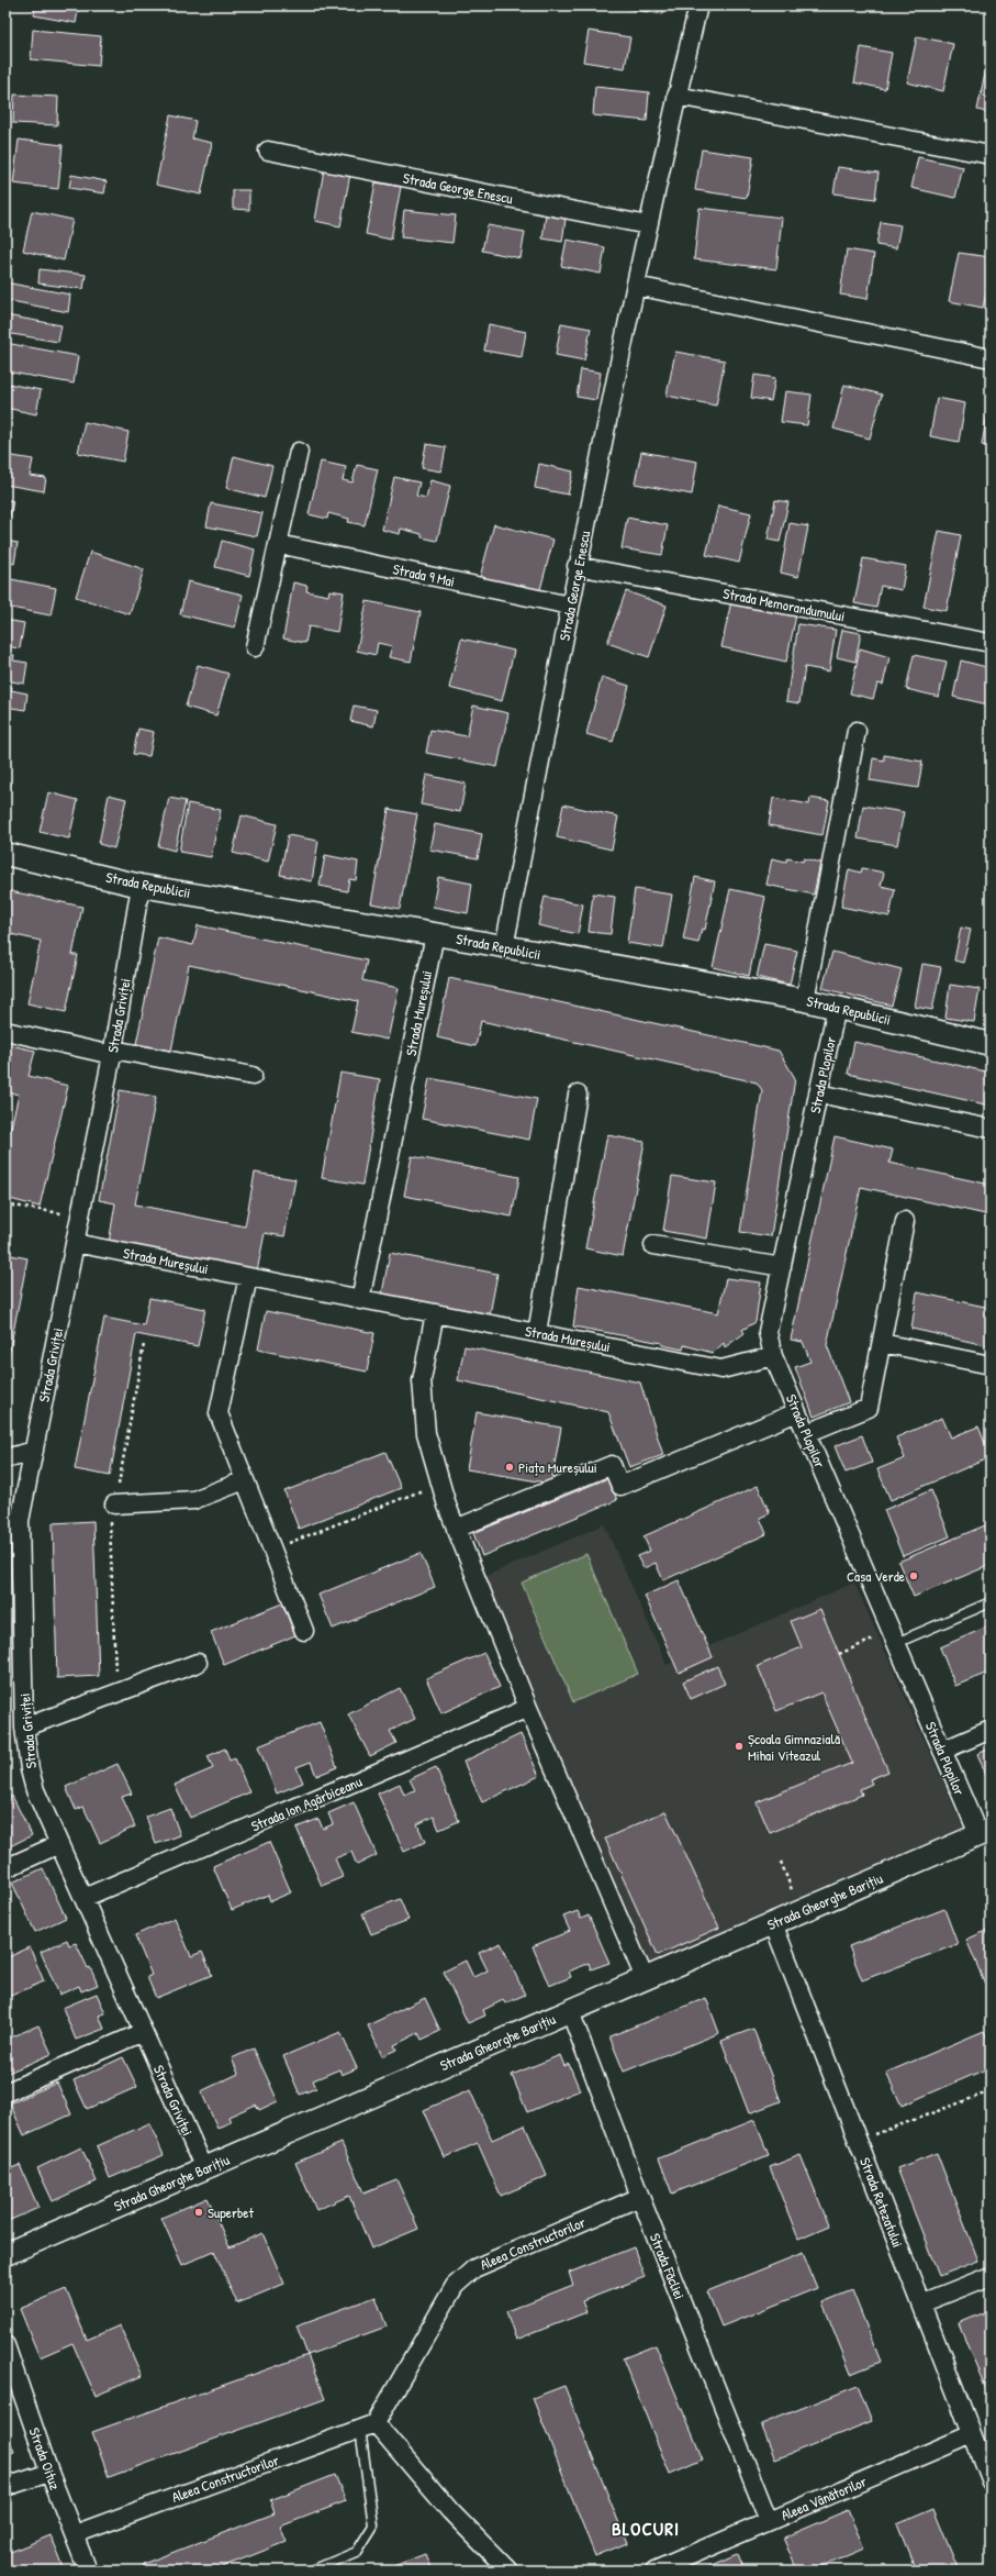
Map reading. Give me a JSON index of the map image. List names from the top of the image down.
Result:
{
  "streets": {
    "street": [
      "Strada George Enescu",
      "Strada 9 Mai",
      "Strada Memorandumului",
      "Strada Republicii",
      "Strada Mureșului",
      "Strada Griviței",
      "Strada Plopilor",
      "Strada Ion Agârbiceanu",
      "Strada Gheorghe Barițiu",
      "Strada Retezatului",
      "Aleea Constructorilor",
      "Strada Făcliei",
      "Strada Oituz",
      "Aleea Vânătorilor"
    ]
  },
  "crossings": [
    ["Strada George Enescu", "Strada 9 Mai"],
    ["Strada George Enescu", "Strada Memorandumului"],
    ["Strada George Enescu", "Strada Republicii"],
    ["Strada Republicii", "Strada Mureșului"],
    ["Strada Republicii", "Strada Griviței"],
    ["Strada Republicii", "Strada Plopilor"],
    ["Strada Mureșului", "Strada Griviței"],
    ["Strada Mureșului", "Strada Plopilor"],
    ["Strada Griviței", "Strada Ion Agârbiceanu"],
    ["Strada Griviței", "Strada Gheorghe Barițiu"],
    ["Strada Plopilor", "Strada Gheorghe Barițiu"],
    ["Strada Gheorghe Barițiu", "Strada Retezatului"],
    ["Strada Gheorghe Barițiu", "Strada Făcliei"],
    ["Strada Retezatului", "Aleea Vânătorilor"],
    ["Aleea Constructorilor", "Strada Făcliei"],
    ["Aleea Constructorilor", "Strada Oituz"],
    ["Strada Făcliei", "Aleea Vânătorilor"]
  ],
  "districts": ["BLOCURI"],
  "places": [
    "Piața Mureșului",
    "Casa Verde",
    "Școala Gimnazială Mihai Viteazul",
    "Superbet"
  ]
}
